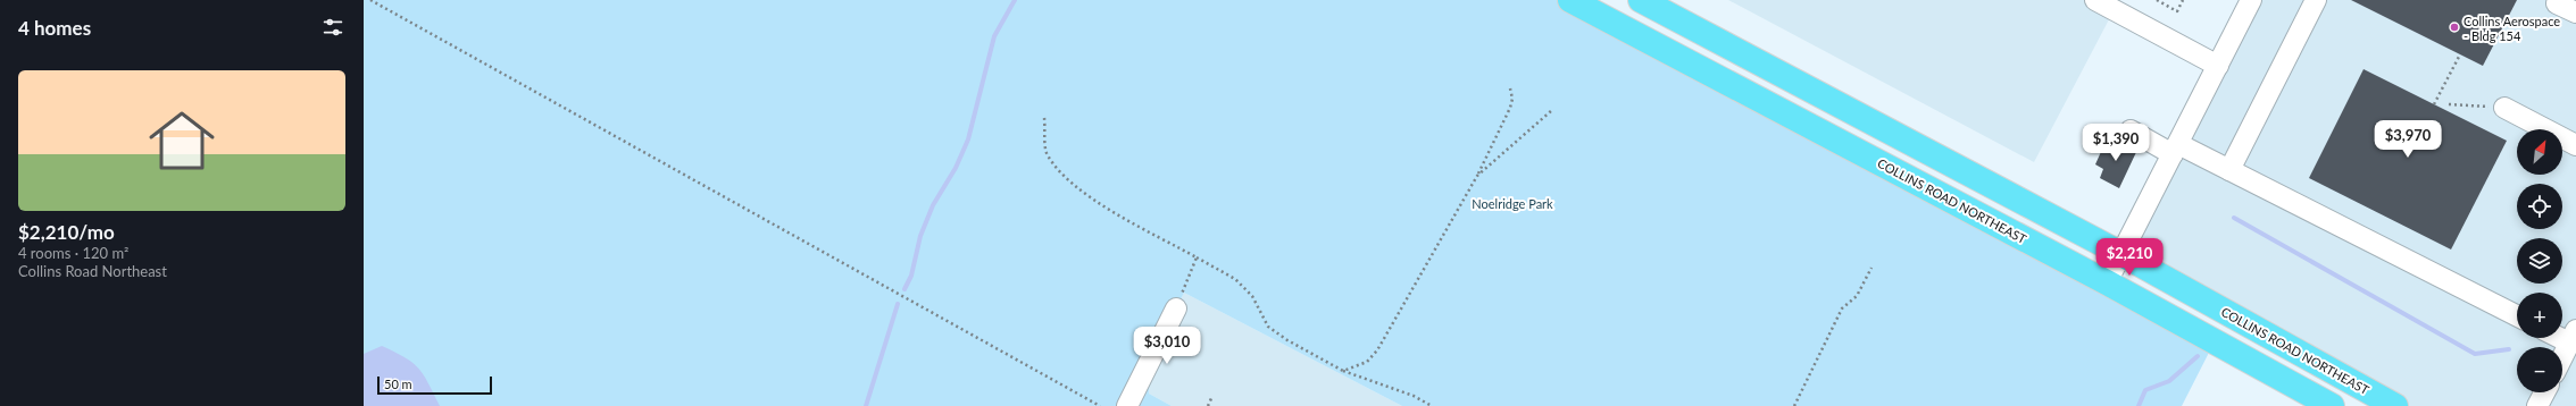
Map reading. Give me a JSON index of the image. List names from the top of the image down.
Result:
{
  "streets": {
    "highway": ["COLLINS ROAD NORTHEAST"]
  },
  "parks": ["Noelridge Park"],
  "places": ["Collins Aerospace - Bldg 154"],
  "scale_bar": "50 m",
  "north": "top right",
  "page": {
    "heading": "4 homes",
    "list": [
      {
        "name": "$2,210/mo",
        "note": "4 rooms · 120 m² · Collins Road Northeast"
      }
    ],
    "price": [
      "$3,970",
      "$1,390",
      "$2,210",
      "$3,010"
    ],
    "map_buttons": ["+", "−"],
    "scale": "50 m"
  }
}
